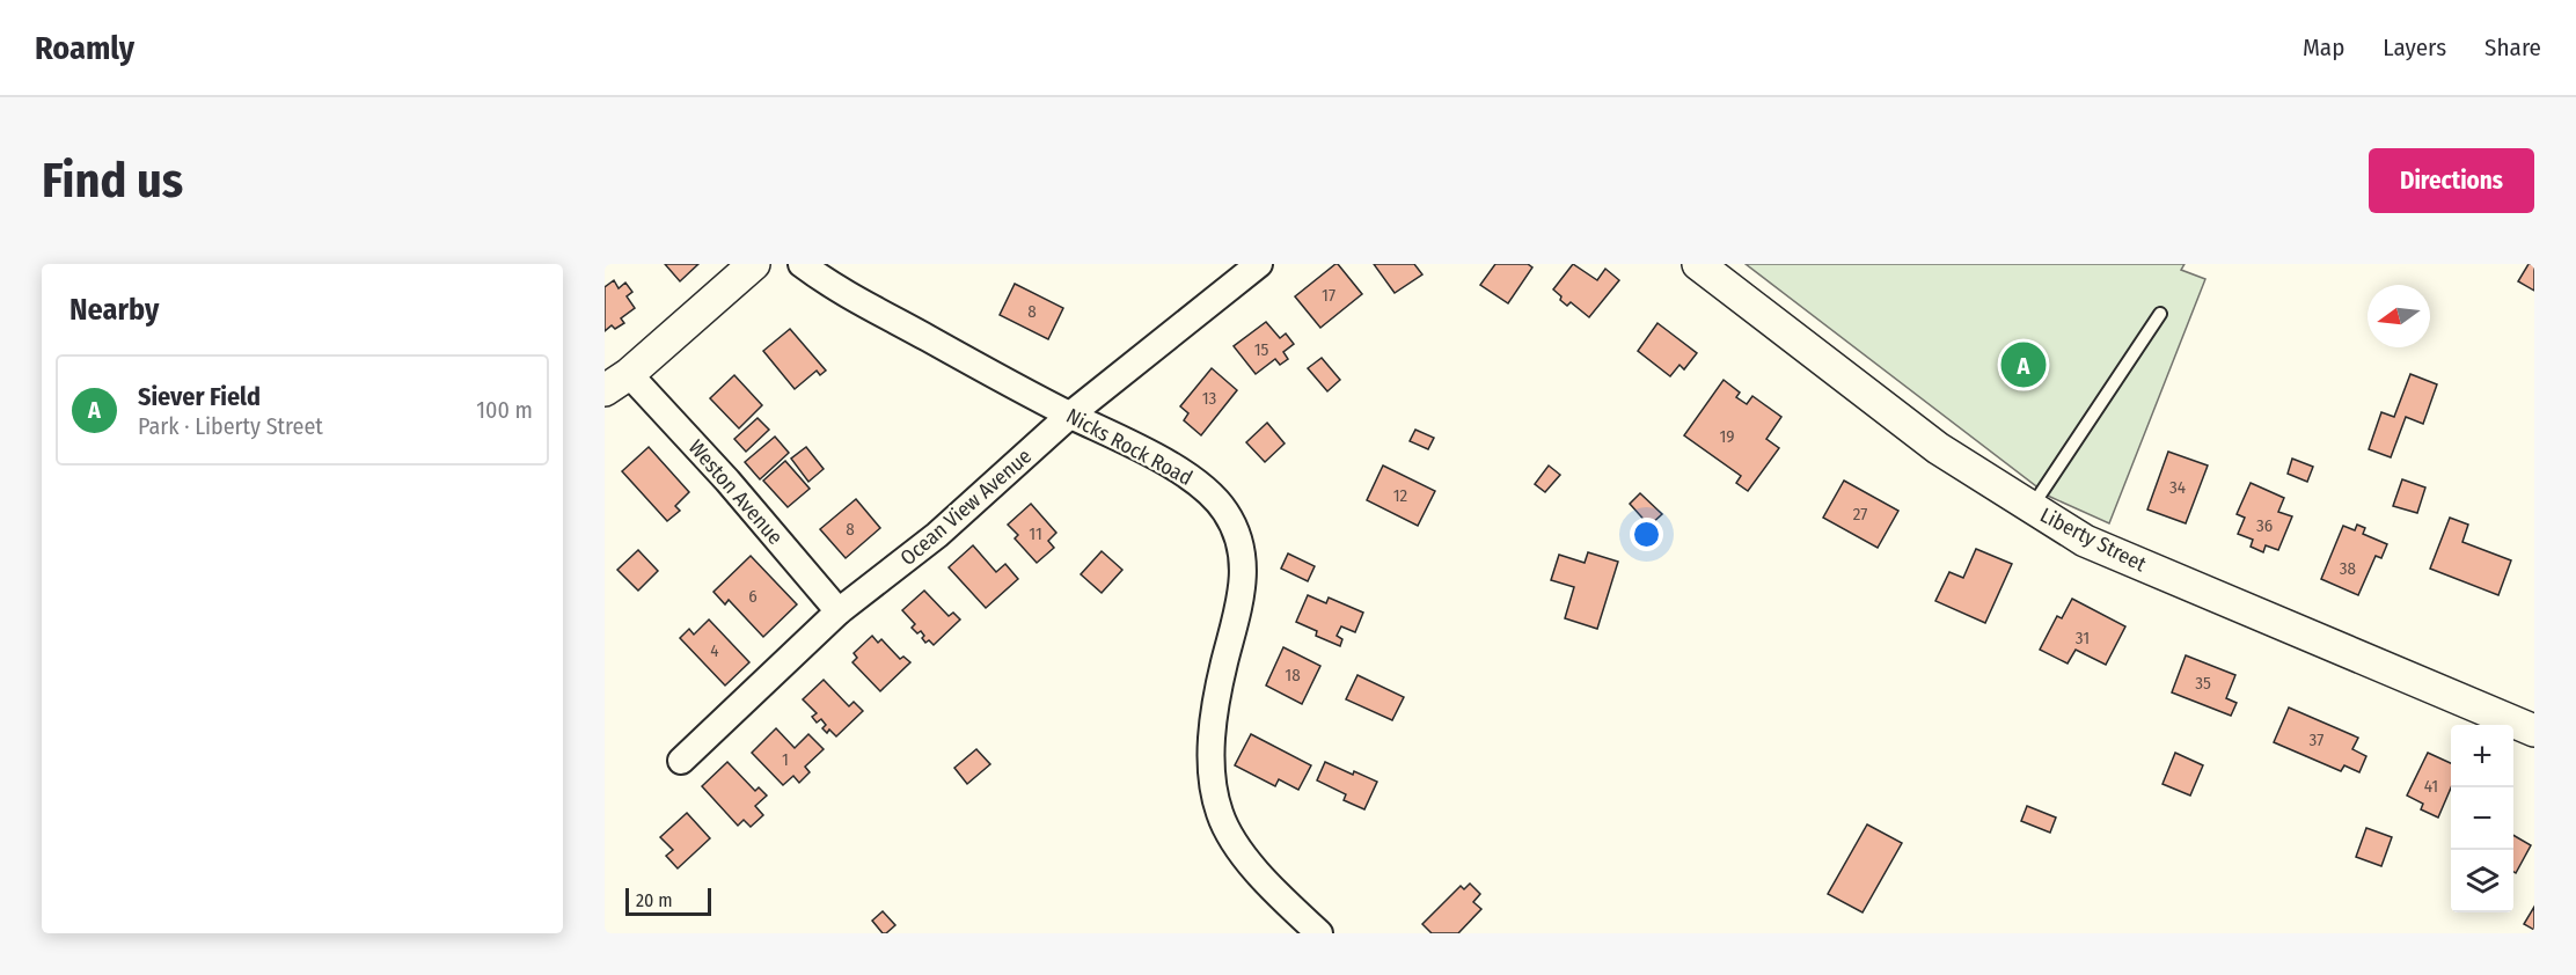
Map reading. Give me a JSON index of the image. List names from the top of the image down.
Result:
{
  "streets": {
    "street": [
      "Nicks Rock Road",
      "Weston Avenue",
      "Ocean View Avenue",
      "Liberty Street"
    ]
  },
  "crossings": [
    ["Nicks Rock Road", "Ocean View Avenue"],
    ["Weston Avenue", "Ocean View Avenue"]
  ],
  "house_numbers": [
    "17",
    "8",
    "15",
    "13",
    "19",
    "34",
    "12",
    "27",
    "36",
    "8",
    "11",
    "38",
    "6",
    "31",
    "4",
    "18",
    "35",
    "37",
    "1",
    "41"
  ],
  "scale_bar": "20 m",
  "north": "left",
  "page": {
    "header": "Roamly",
    "nav": ["Map", "Layers", "Share"],
    "buttons": "Directions",
    "title": "Find us",
    "heading": "Nearby",
    "pins": "A",
    "list": [
      {
        "mark": "A",
        "name": "Siever Field",
        "note": "Park · Liberty Street",
        "value": "100 m"
      }
    ],
    "map_buttons": ["+", "−"],
    "scale": "20 m"
  }
}
